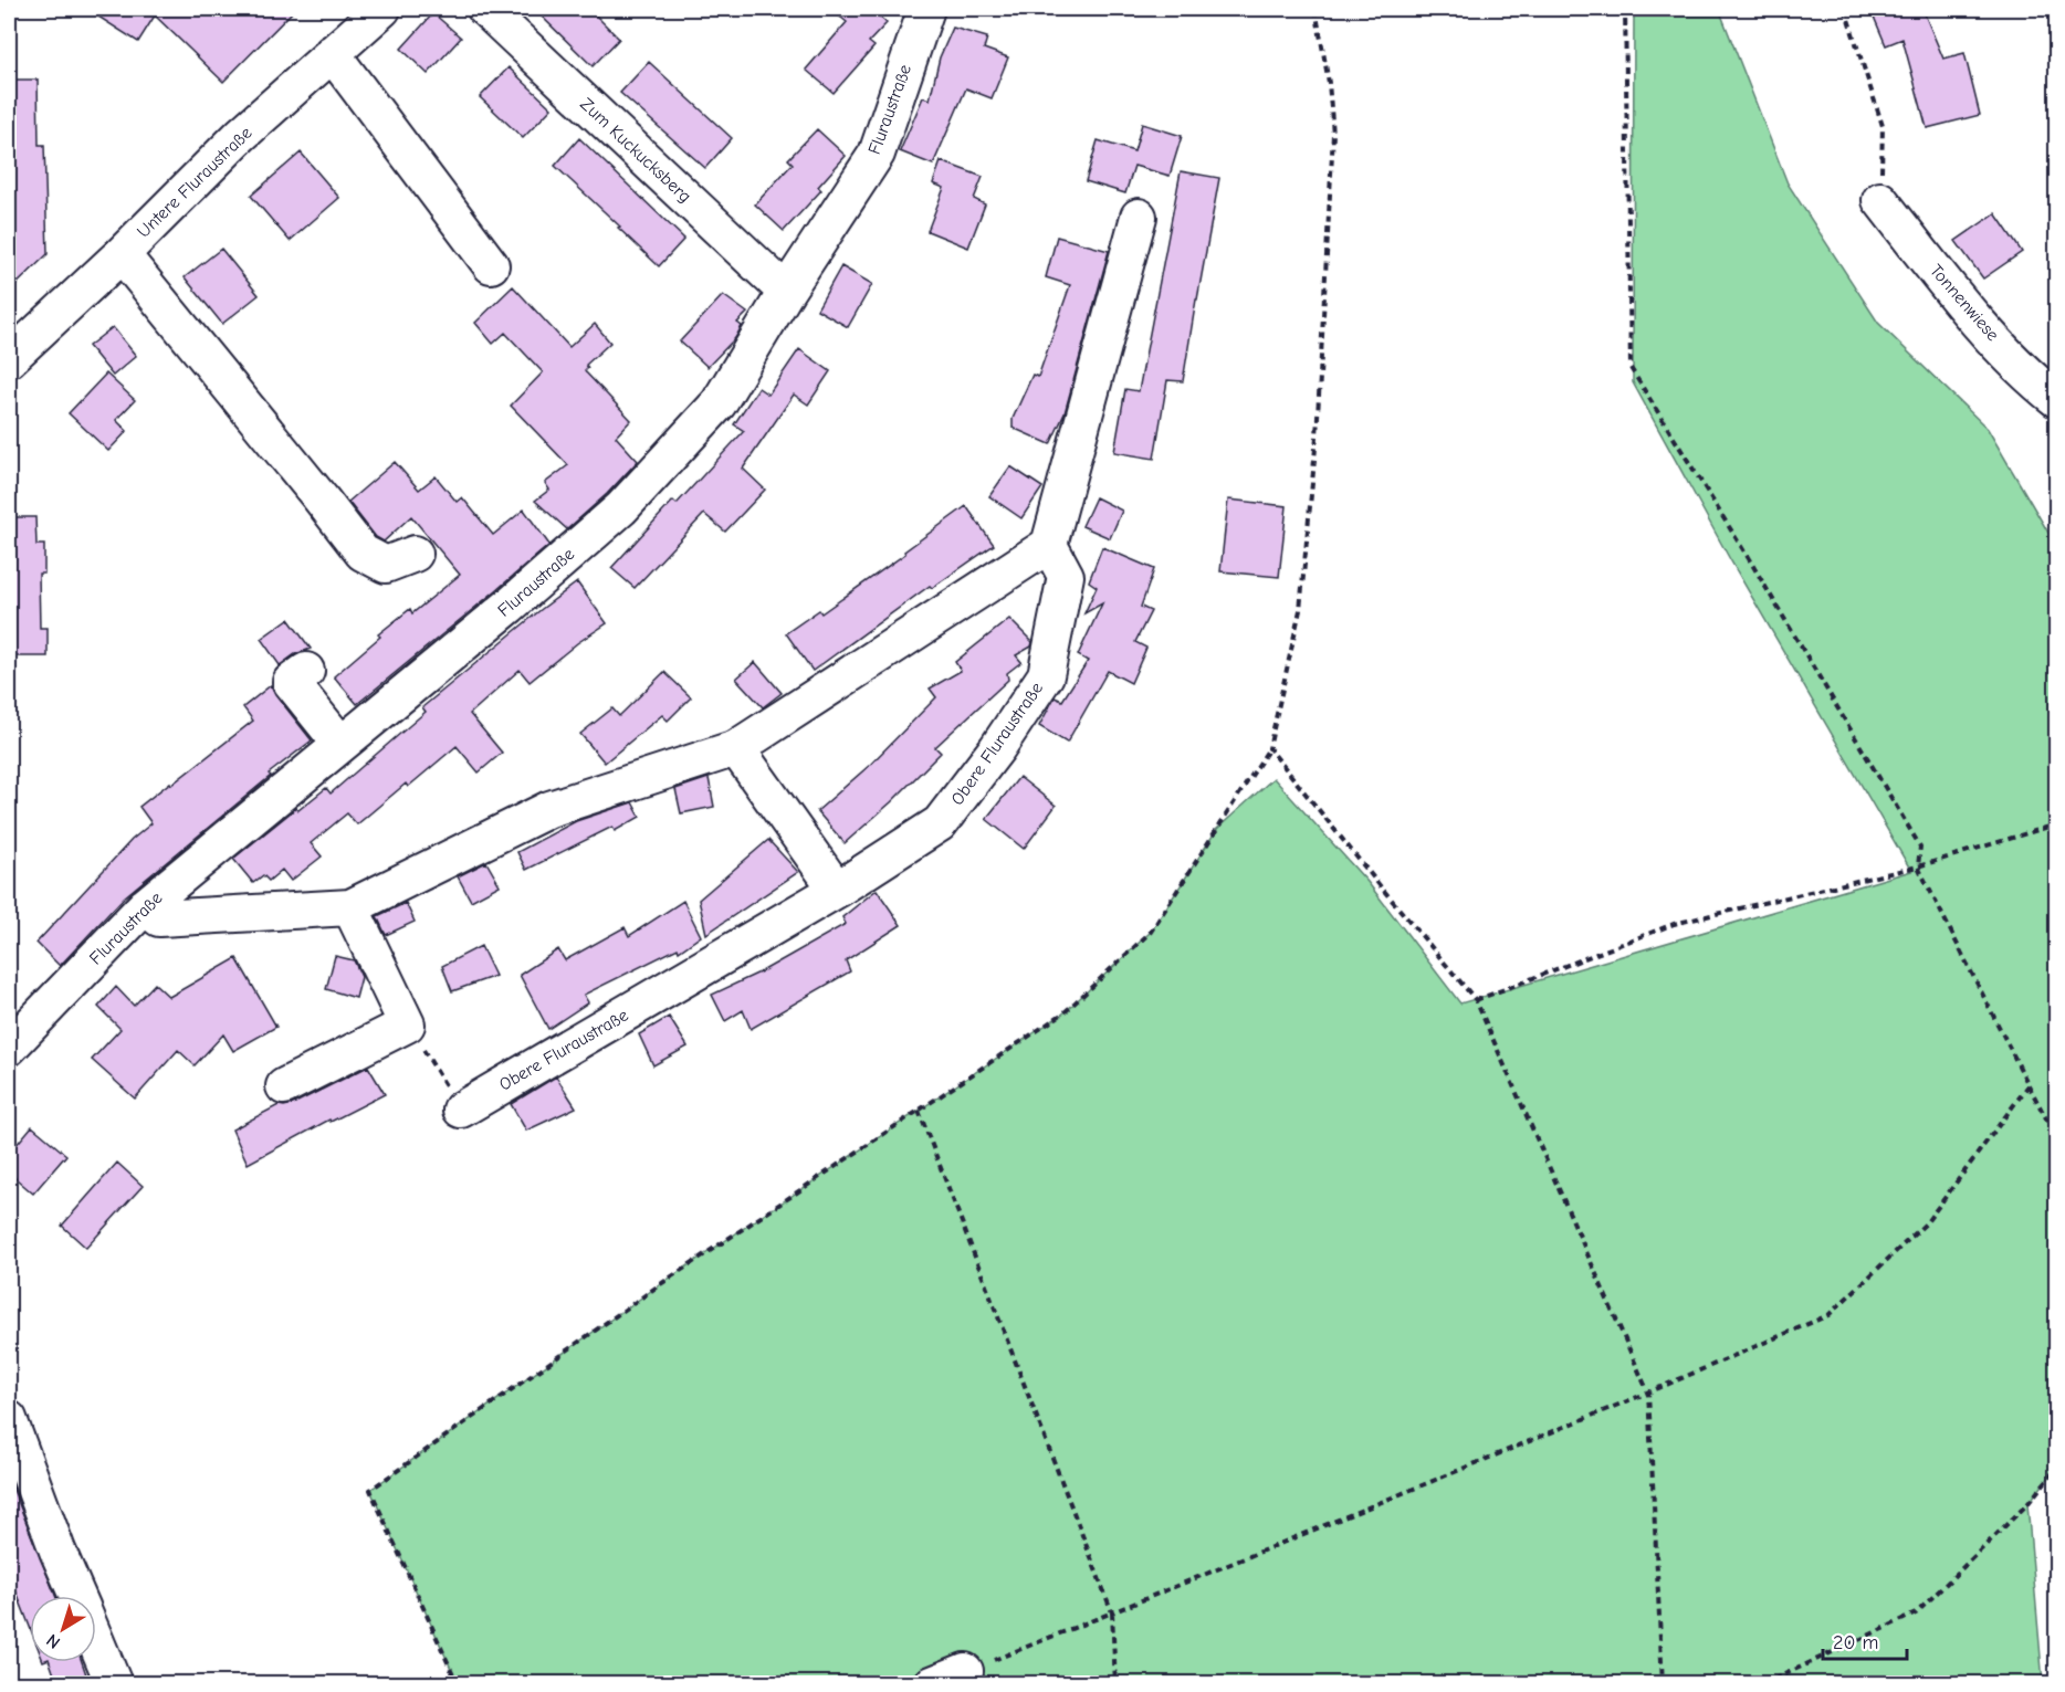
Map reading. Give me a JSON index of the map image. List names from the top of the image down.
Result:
{
  "streets": {
    "street": [
      "Fluraustraße",
      "Zum Kuckucksberg",
      "Untere Fluraustraße",
      "Tonnenwiese",
      "Obere Fluraustraße"
    ]
  },
  "crossings": [
    ["Fluraustraße", "Zum Kuckucksberg"]
  ],
  "scale_bar": "20 m",
  "north": "bottom left"
}
